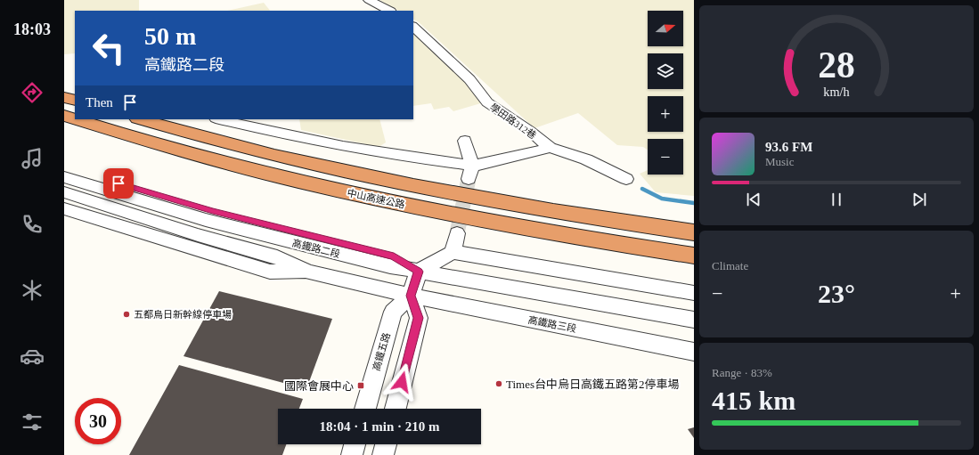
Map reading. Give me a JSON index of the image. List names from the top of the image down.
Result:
{
  "streets": {
    "highway": ["中山高速公路"],
    "street": [
      "學田路312巷",
      "高鐵路二段",
      "高鐵路三段",
      "高鐵五路"
    ]
  },
  "crossings": [
    ["高鐵路二段", "高鐵路三段"],
    ["高鐵路二段", "高鐵五路"],
    ["高鐵路三段", "高鐵五路"]
  ],
  "places": {
    "other": ["五都烏日新幹線停車場", "Times台中烏日高鐵五路第2停車場"],
    "transit": ["國際會展中心"]
  },
  "north": "right",
  "page": {
    "tabs": "18:03",
    "map_buttons": ["+", "−"],
    "turn": ["50 m", "高鐵路二段"],
    "then": "Then",
    "song": ["93.6 FM", "Music"],
    "tile": [
      "Climate",
      ["Range · 83%", "415 km"]
    ],
    "heat": ["−", "23°", "+"],
    "limit": "30",
    "trip": "18:04 · 1 min · 210 m",
    "gauge": ["28", "km/h"]
  }
}
